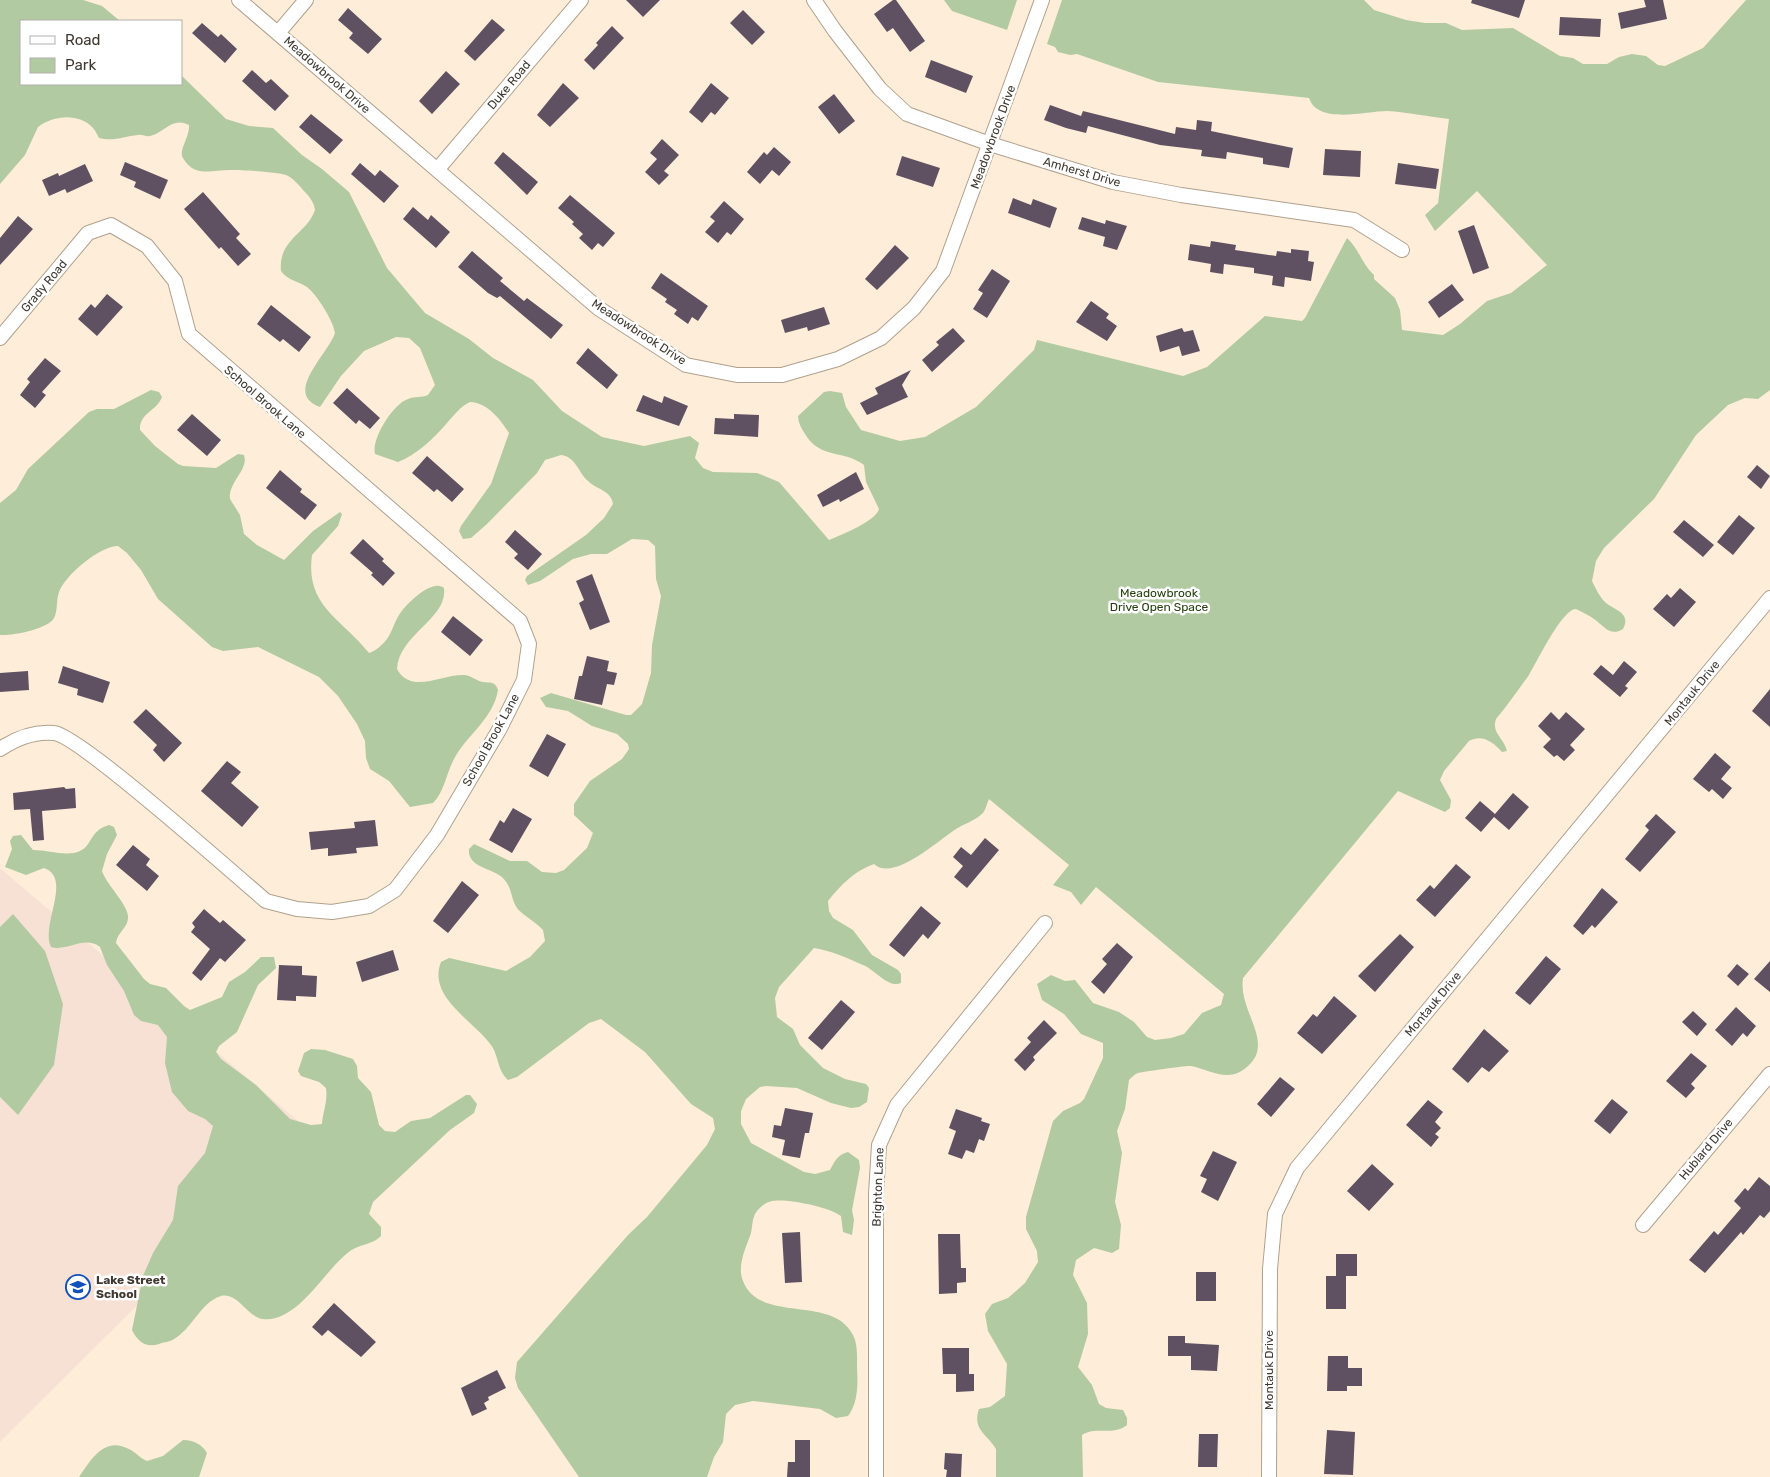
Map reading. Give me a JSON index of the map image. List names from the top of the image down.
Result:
{
  "streets": {
    "street": [
      "Meadowbrook Drive",
      "Duke Road",
      "Amherst Drive",
      "Grady Road",
      "School Brook Lane",
      "Montauk Drive",
      "Hublard Drive",
      "Brighton Lane"
    ]
  },
  "crossings": [
    ["Meadowbrook Drive", "Duke Road"],
    ["Meadowbrook Drive", "Amherst Drive"],
    ["Grady Road", "School Brook Lane"]
  ],
  "parks": ["Meadowbrook Drive Open Space"],
  "places": {
    "school or university": ["Lake Street School"]
  },
  "legend": ["Road", "Park"]
}
